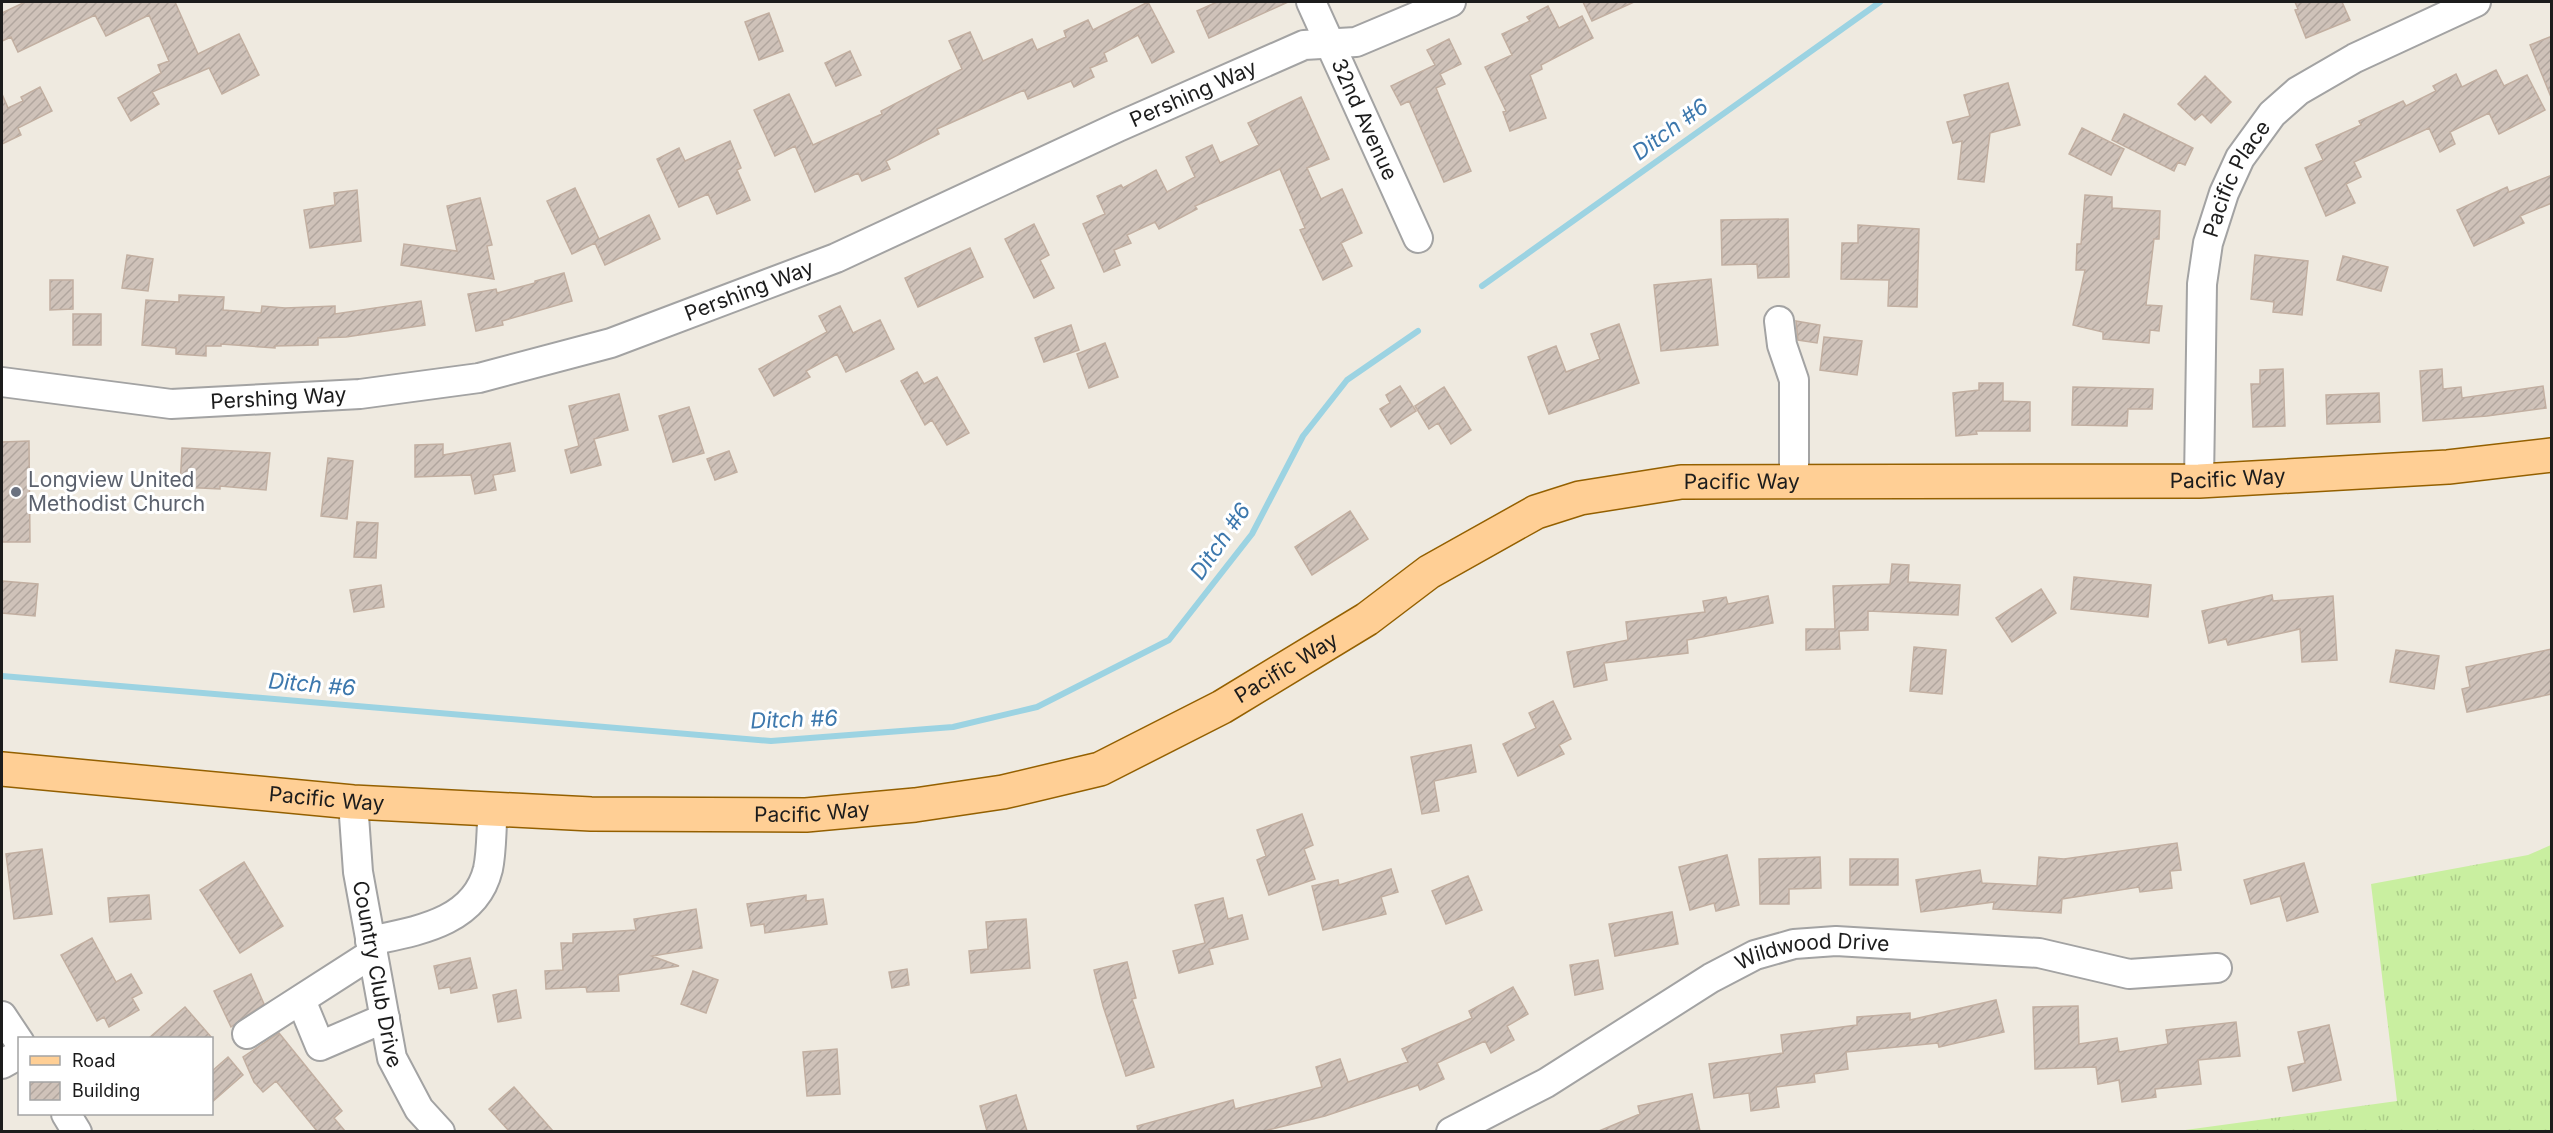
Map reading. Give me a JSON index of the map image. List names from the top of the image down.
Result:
{
  "streets": {
    "main road": ["Pacific Way"],
    "street": [
      "Pershing Way",
      "32nd Avenue",
      "Pacific Place",
      "Wildwood Drive",
      "Country Club Drive"
    ]
  },
  "crossings": [
    ["Pershing Way", "32nd Avenue"],
    ["Pacific Place", "Pacific Way"],
    ["Pacific Way", "Country Club Drive"]
  ],
  "water": ["Ditch #6"],
  "places": ["Longview United Methodist Church"],
  "legend": ["Road", "Building"]
}
